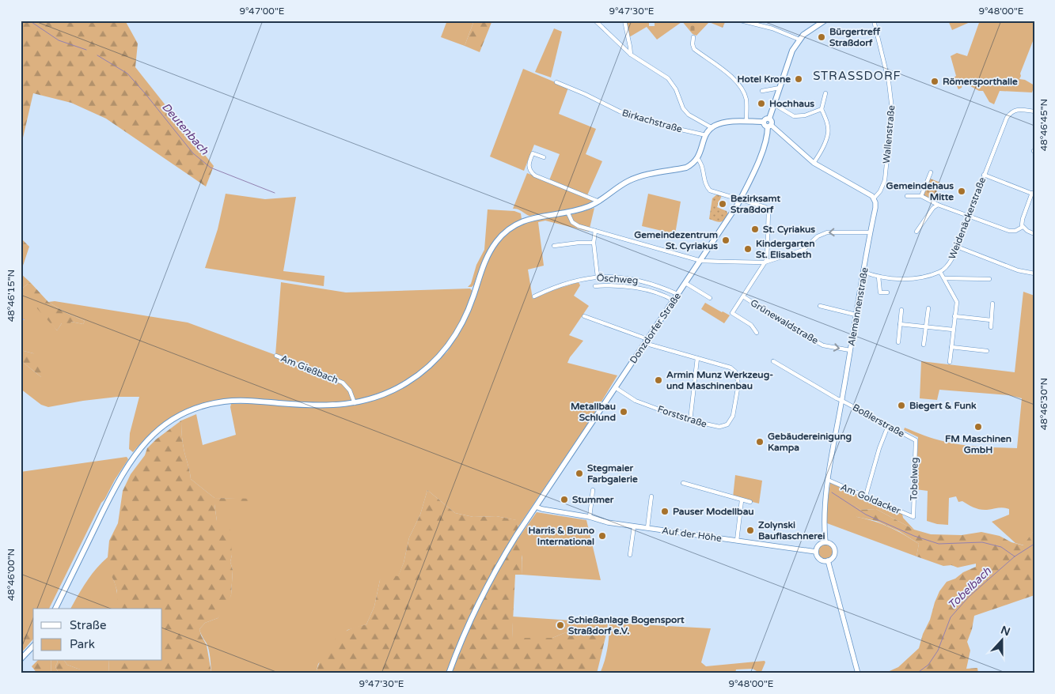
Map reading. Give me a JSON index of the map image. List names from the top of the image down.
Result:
{
  "streets": {
    "main road": ["Donzdorfer Straße"],
    "street": [
      "Birkachstraße",
      "Wallenstraße",
      "Weidenäckerstraße",
      "Öschweg",
      "Alemannenstraße",
      "Grünewaldstraße",
      "Am Gießbach",
      "Forststraße",
      "Boßlerstraße",
      "Tobelweg",
      "Am Goldacker",
      "Auf der Höhe"
    ]
  },
  "crossings": [
    ["Wallenstraße", "Alemannenstraße"],
    ["Öschweg", "Donzdorfer Straße"],
    ["Alemannenstraße", "Grünewaldstraße"],
    ["Alemannenstraße", "Boßlerstraße"],
    ["Alemannenstraße", "Am Goldacker"],
    ["Alemannenstraße", "Auf der Höhe"],
    ["Donzdorfer Straße", "Forststraße"],
    ["Donzdorfer Straße", "Auf der Höhe"],
    ["Boßlerstraße", "Tobelweg"],
    ["Tobelweg", "Am Goldacker"]
  ],
  "one_way": ["Grünewaldstraße"],
  "districts": ["STRASSDORF"],
  "water": ["Deutenbach", "Tobelbach"],
  "places": [
    "Bürgertreff Straßdorf",
    "Hotel Krone",
    "Römersporthalle",
    "Hochhaus",
    "Gemeindehaus Mitte",
    "Bezirksamt Straßdorf",
    "St. Cyriakus",
    "Gemeindezentrum St. Cyriakus",
    "Kindergarten St. Elisabeth",
    "Armin Munz Werkzeug- und Maschinenbau",
    "Biegert & Funk",
    "Metallbau Schlund",
    "FM Maschinen GmbH",
    "Gebäudereinigung Kampa",
    "Stegmaier Farbgalerie",
    "Stummer",
    "Pauser Modellbau",
    "Zolynski Bauflaschnerei",
    "Harris & Bruno International",
    "Schießanlage Bogensport Straßdorf e.V."
  ],
  "legend": ["Straße", "Park"],
  "north": "top",
  "coordinates": [
    "9°47'00\"E",
    "9°47'30\"E",
    "9°48'00\"E",
    "48°46'45\"N",
    "48°46'15\"N",
    "48°46'30\"N",
    "48°46'00\"N"
  ]
}
